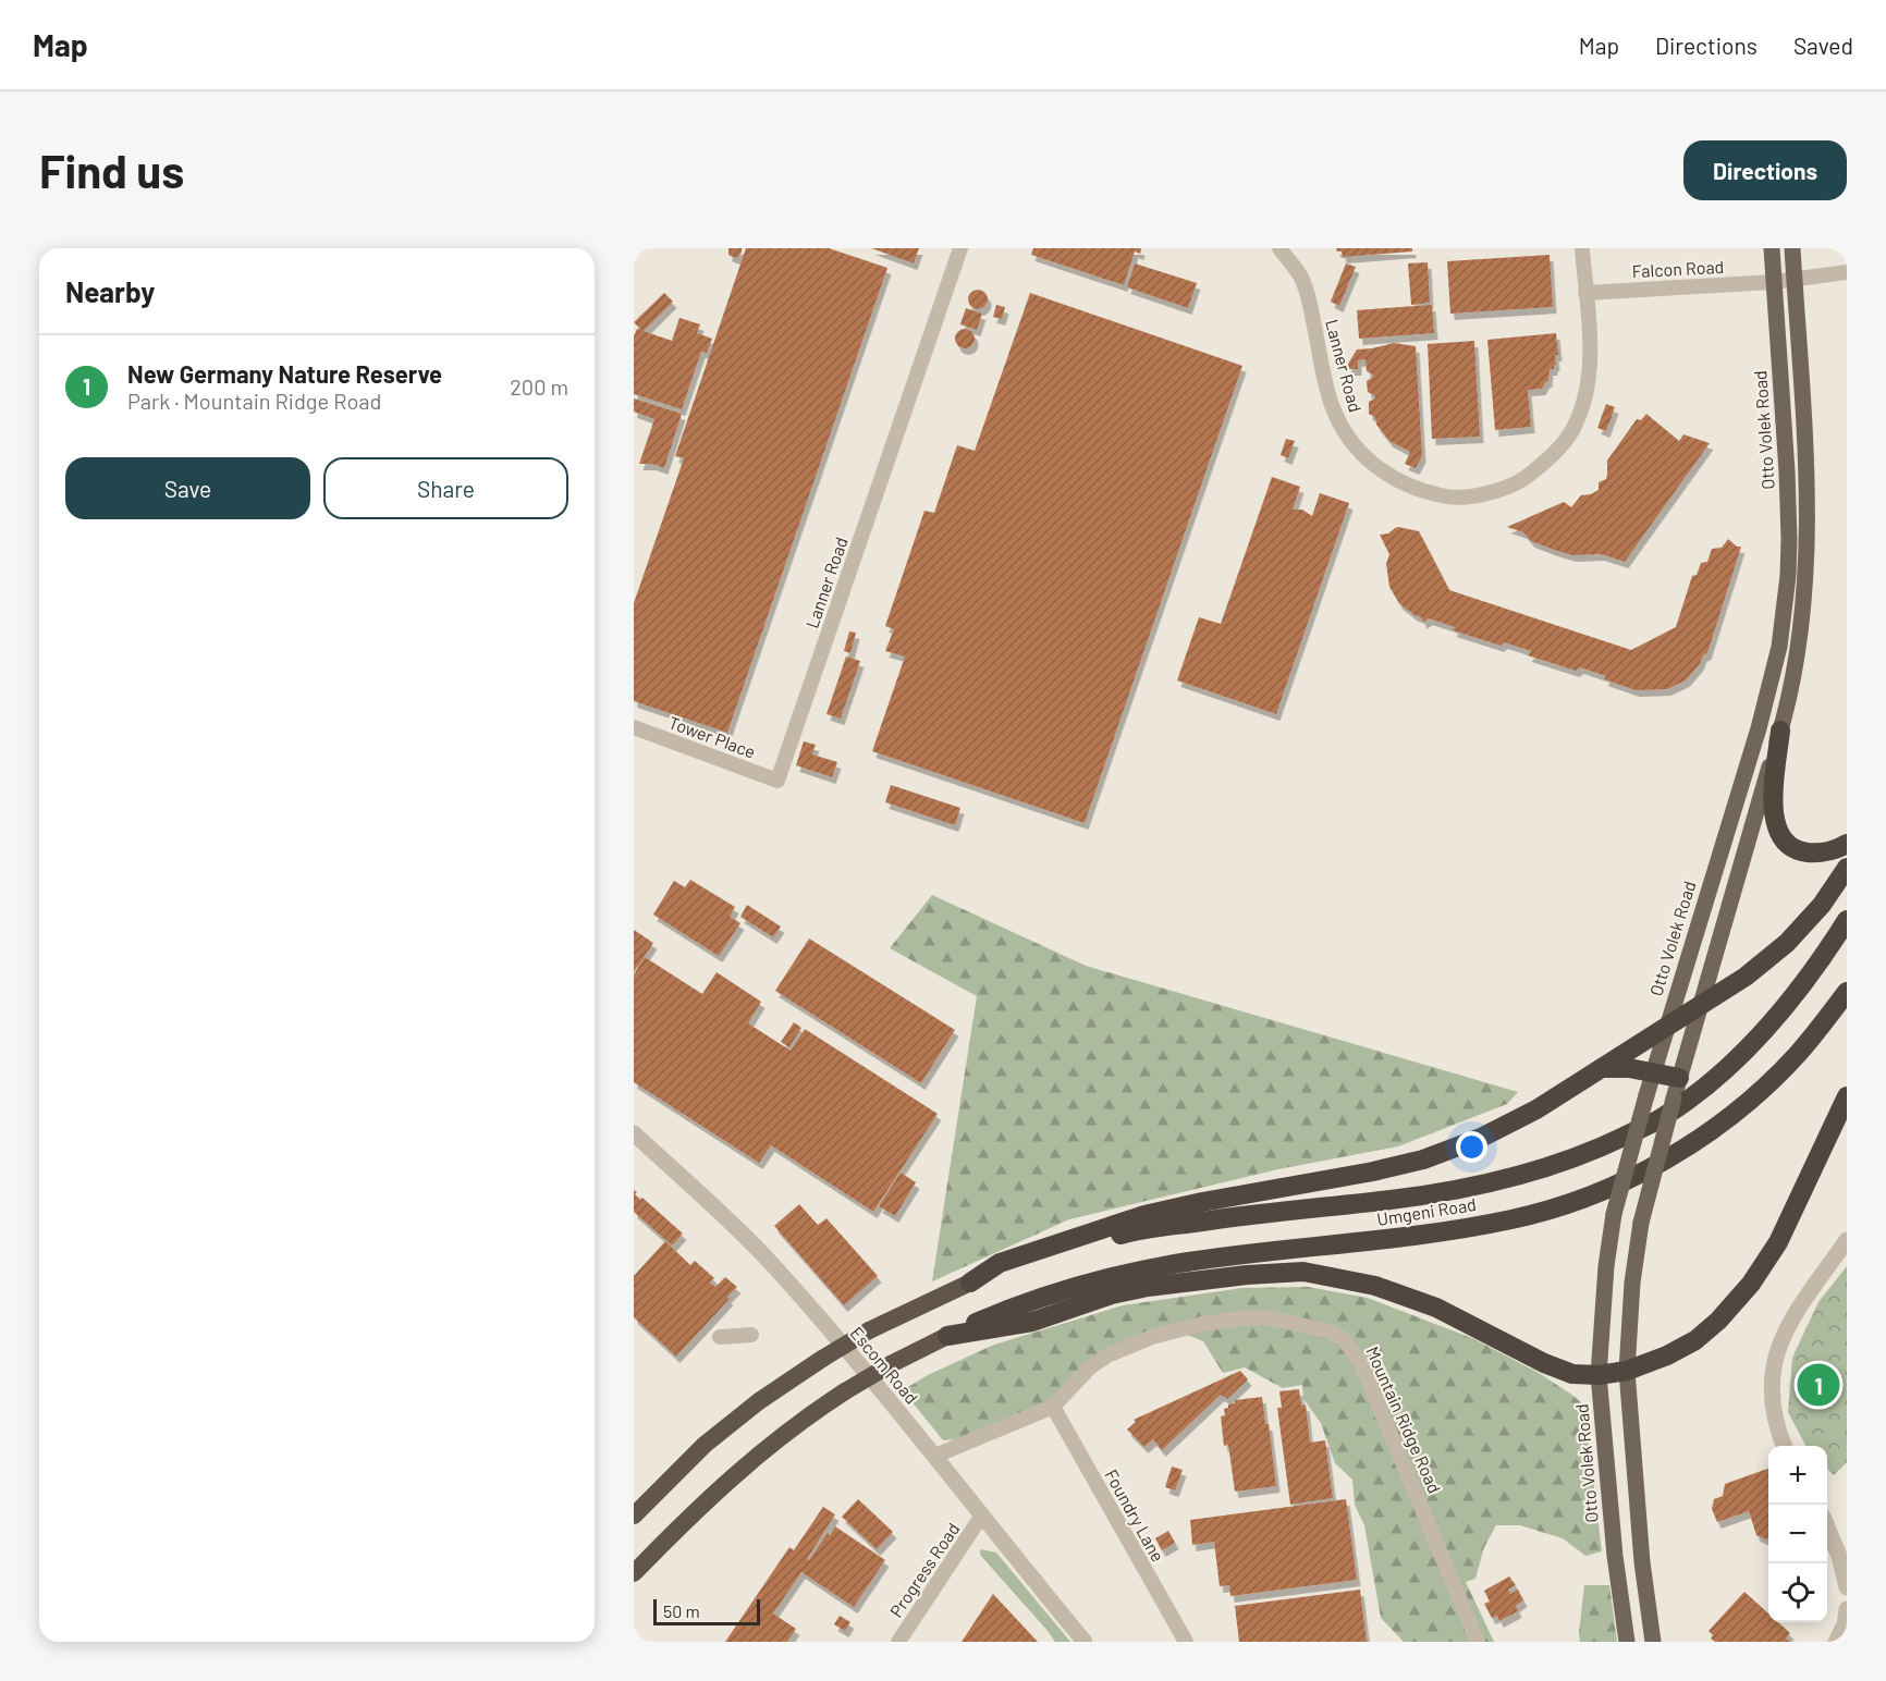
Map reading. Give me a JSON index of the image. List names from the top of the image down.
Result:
{
  "streets": {
    "highway": ["Umgeni Road"],
    "main road": ["Otto Volek Road"],
    "street": [
      "Falcon Road",
      "Lanner Road",
      "Tower Place",
      "Escom Road",
      "Mountain Ridge Road",
      "Foundry Lane",
      "Progress Road"
    ]
  },
  "crossings": [
    ["Falcon Road", "Lanner Road"],
    ["Falcon Road", "Otto Volek Road"],
    ["Lanner Road", "Tower Place"],
    ["Escom Road", "Mountain Ridge Road"],
    ["Escom Road", "Progress Road"],
    ["Mountain Ridge Road", "Foundry Lane"]
  ],
  "scale_bar": "50 m",
  "page": {
    "header": "Map",
    "nav": ["Map", "Directions", "Saved"],
    "buttons": [
      "Directions",
      ["Save", "Share"]
    ],
    "title": "Find us",
    "heading": "Nearby",
    "list": [
      {
        "mark": "1",
        "name": "New Germany Nature Reserve",
        "note": "Park · Mountain Ridge Road",
        "value": "200 m"
      }
    ],
    "pins": "1",
    "map_buttons": ["+", "−"],
    "scale": "50 m"
  }
}
